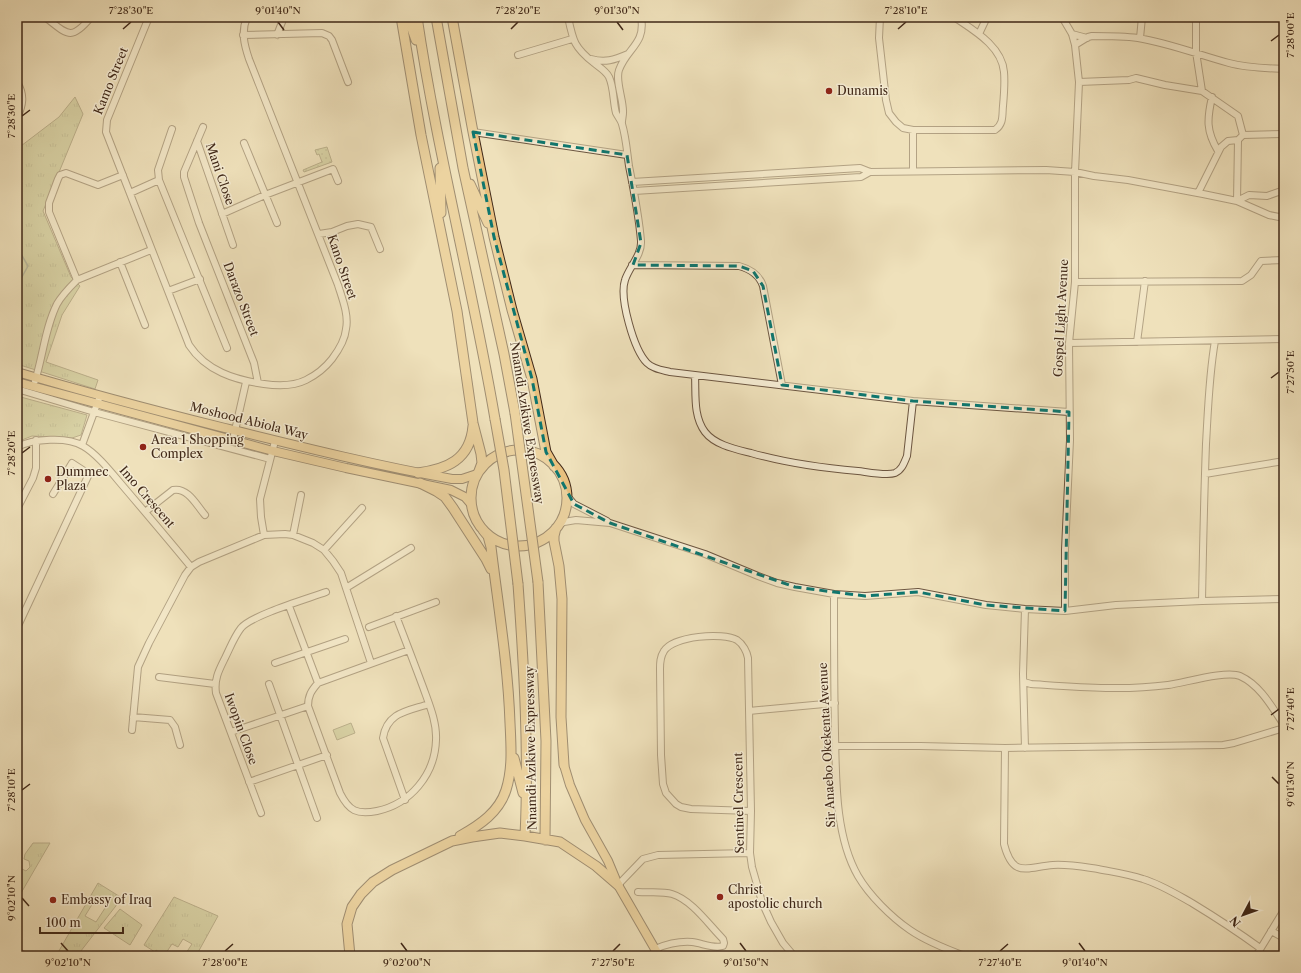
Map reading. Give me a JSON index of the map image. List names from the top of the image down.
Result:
{
  "streets": {
    "highway": ["Nnamdi Azikiwe Expressway"],
    "main road": ["Moshood Abiola Way"],
    "street": [
      "Kamo Street",
      "Mani Close",
      "Kano Street",
      "Darazo Street",
      "Gospel Light Avenue",
      "Imo Crescent",
      "Iwopin Close",
      "Sir Anaebo Okekenta Avenue",
      "Sentinel Crescent"
    ]
  },
  "crossings": [
    ["Kamo Street", "Kano Street"],
    ["Mani Close", "Darazo Street"],
    ["Kano Street", "Darazo Street"],
    ["Moshood Abiola Way", "Nnamdi Azikiwe Expressway"]
  ],
  "places": [
    "Dunamis",
    "Area 1 Shopping Complex",
    "Dummec Plaza",
    "Christ apostolic church",
    "Embassy of Iraq"
  ],
  "scale_bar": "100 m",
  "north": "bottom left",
  "coordinates": [
    "7°28'30\"E",
    "9°01'40\"N",
    "7°28'20\"E",
    "9°01'30\"N",
    "7°28'10\"E",
    "7°28'00\"E",
    "7°27'50\"E",
    "7°27'40\"E",
    "9°02'10\"N",
    "9°02'00\"N",
    "9°01'50\"N"
  ]
}
